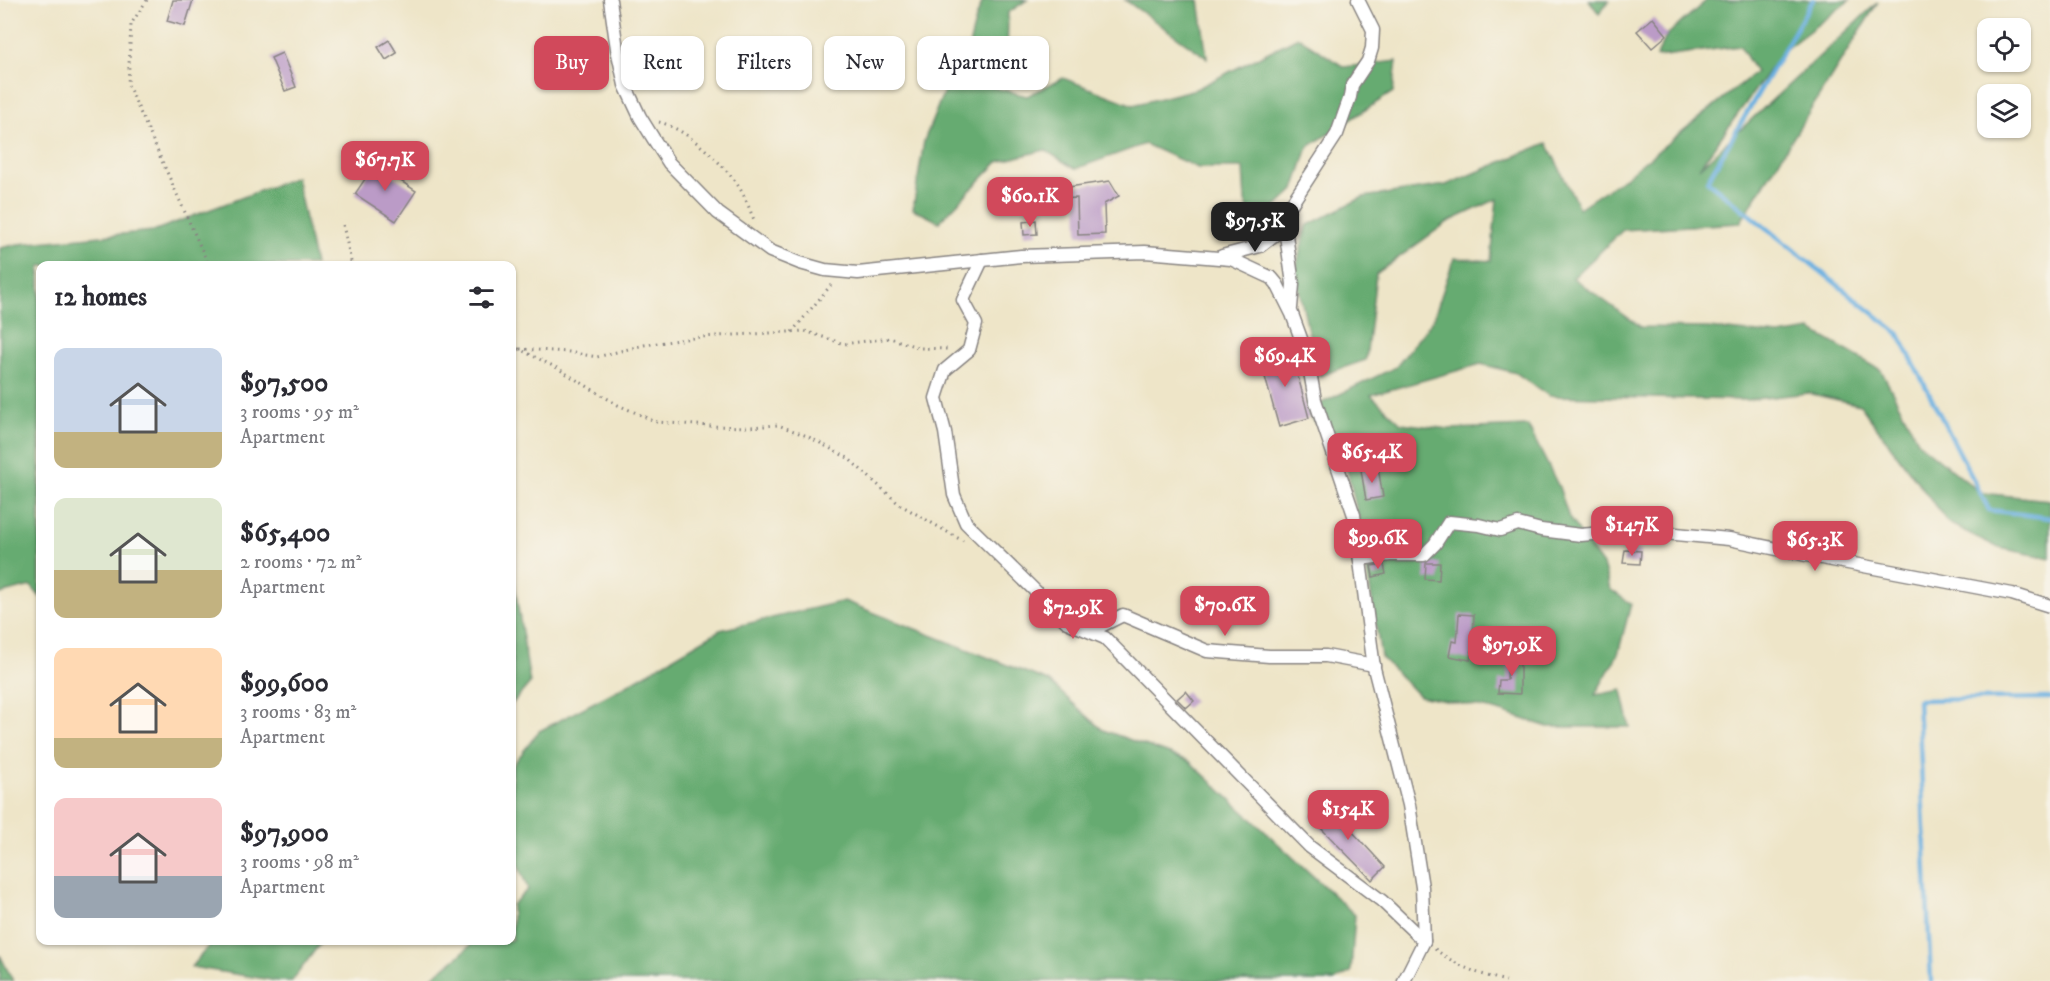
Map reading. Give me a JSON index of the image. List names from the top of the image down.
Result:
{
  "page": {
    "chip": [
      "Buy",
      "Rent",
      "Filters",
      "New",
      "Apartment"
    ],
    "price": [
      "$67.7K",
      "$60.1K",
      "$97.5K",
      "$69.4K",
      "$65.4K",
      "$147K",
      "$99.6K",
      "$65.3K",
      "$70.6K",
      "$72.9K",
      "$97.9K",
      "$154K"
    ],
    "heading": "12 homes",
    "list": [
      {
        "name": "$97,500",
        "note": "3 rooms · 95 m² · Apartment"
      },
      {
        "name": "$65,400",
        "note": "2 rooms · 72 m² · Apartment"
      },
      {
        "name": "$99,600",
        "note": "3 rooms · 83 m² · Apartment"
      },
      {
        "name": "$97,900",
        "note": "3 rooms · 98 m² · Apartment"
      }
    ]
  }
}
